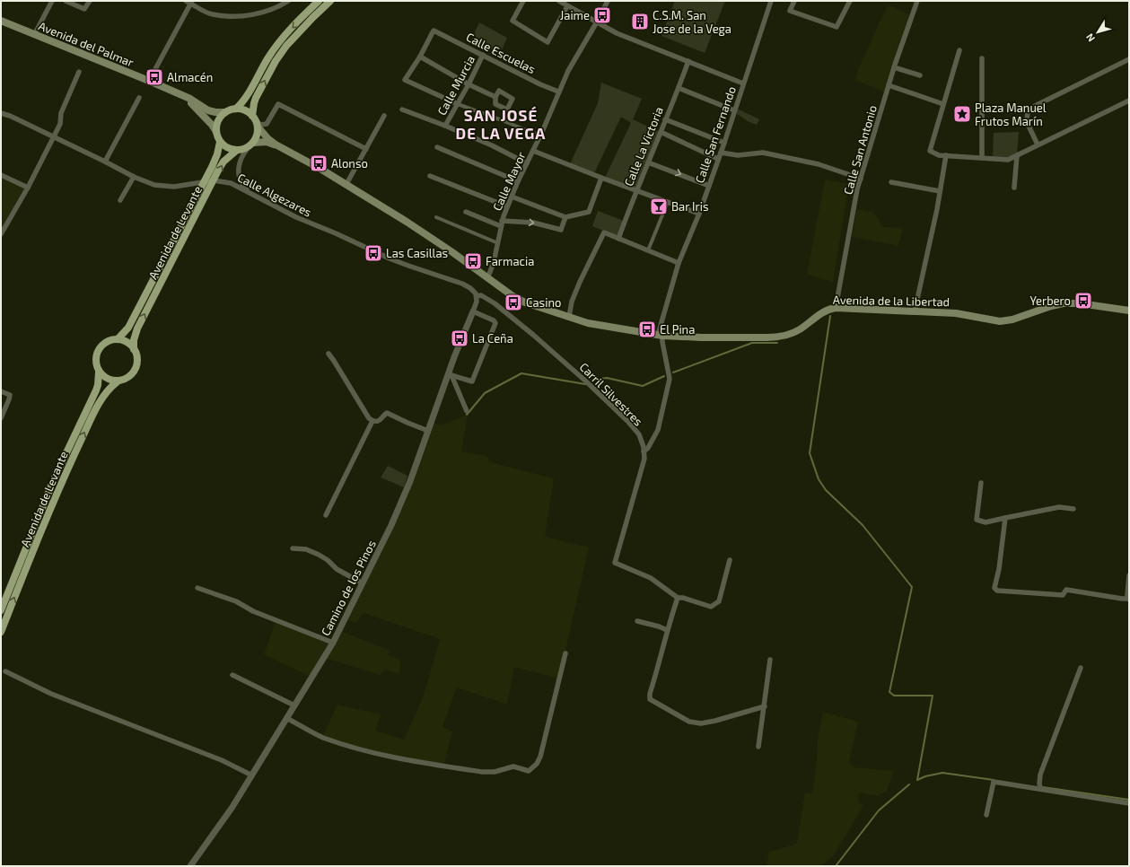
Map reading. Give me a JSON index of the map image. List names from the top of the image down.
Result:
{
  "streets": {
    "main road": ["Avenida del Palmar", "Avenida de Levante", "Avenida de la Libertad"],
    "street": [
      "Calle Escuelas",
      "Calle Murcia",
      "Calle San Fernando",
      "Calle La Victoria",
      "Calle San Antonio",
      "Calle Mayor",
      "Calle Algezares",
      "Carril Silvestres",
      "Camino de los Pinos"
    ]
  },
  "crossings": [
    ["Avenida del Palmar", "Avenida de Levante"],
    ["Avenida del Palmar", "Avenida de la Libertad"],
    ["Calle Escuelas", "Calle Murcia"],
    ["Calle Escuelas", "Calle Mayor"],
    ["Calle San Fernando", "Avenida de la Libertad"],
    ["Calle San Antonio", "Avenida de la Libertad"],
    ["Calle Mayor", "Avenida de la Libertad"],
    ["Calle Algezares", "Avenida de Levante"],
    ["Calle Algezares", "Carril Silvestres"],
    ["Calle Algezares", "Camino de los Pinos"],
    ["Avenida de Levante", "Avenida de la Libertad"],
    ["Carril Silvestres", "Camino de los Pinos"]
  ],
  "districts": ["SAN JOSÉ DE LA VEGA"],
  "places": {
    "bus stop": [
      "Jaime",
      "Almacén",
      "Alonso",
      "Las Casillas",
      "Farmacia",
      "Yerbero",
      "Casino",
      "El Pina",
      "La Ceña"
    ],
    "building": ["C.S.M. San Jose de la Vega"],
    "place": ["Plaza Manuel Frutos Marín"],
    "bar": ["Bar Iris"]
  },
  "north": "bottom left"
}
